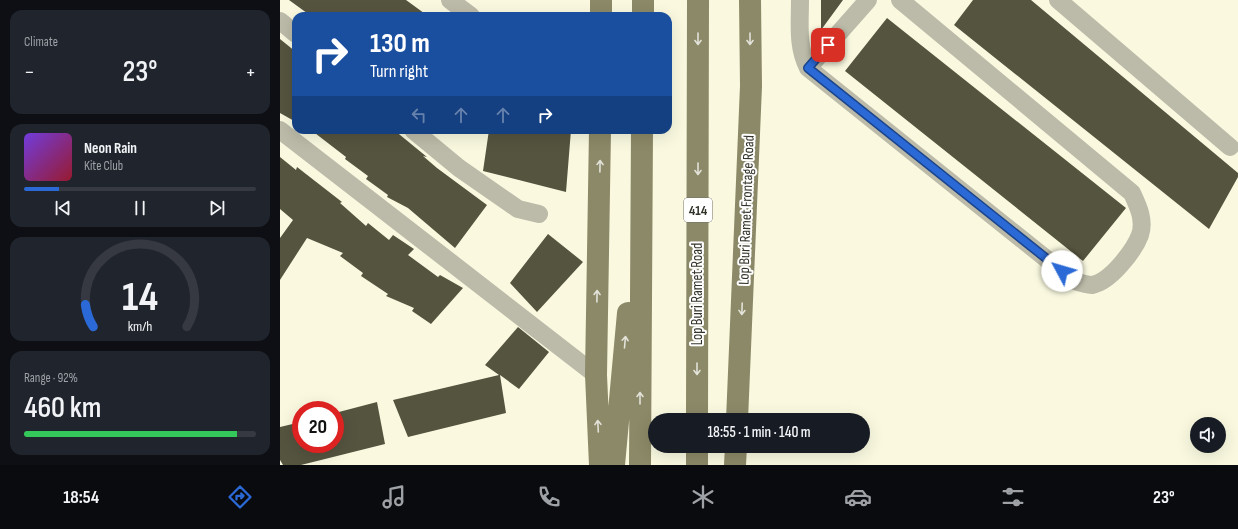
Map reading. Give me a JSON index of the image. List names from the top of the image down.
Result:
{
  "streets": {
    "main road": ["414", "Lop Buri Ramet Frontage Road", "Lop Buri Ramet Road"]
  },
  "page": {
    "tile": [
      "Climate",
      ["Range · 92%", "460 km"]
    ],
    "turn": ["130 m", "Turn right"],
    "heat": ["−", "23°", "+"],
    "song": ["Neon Rain", "Kite Club"],
    "limit": "20",
    "trip": "18:55 · 1 min · 140 m",
    "tabs": ["18:54", "23°"],
    "gauge": ["14", "km/h"]
  }
}
